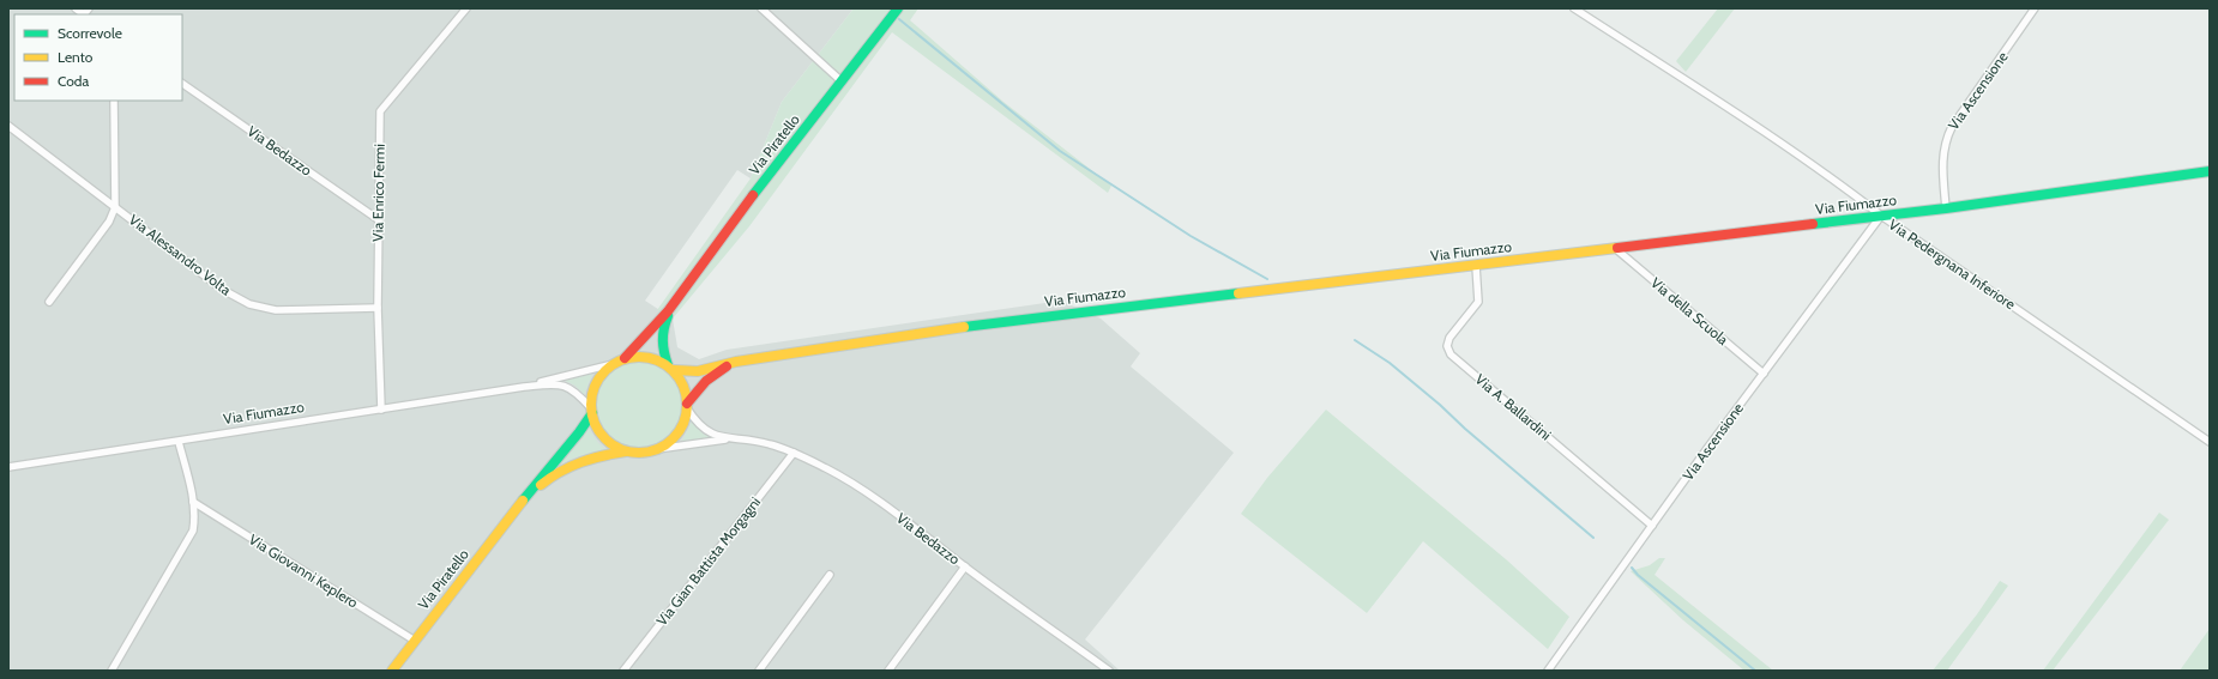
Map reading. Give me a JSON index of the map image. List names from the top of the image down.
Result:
{
  "streets": {
    "street": [
      "Via Ascensione",
      "Via Piratello",
      "Via Bedazzo",
      "Via Enrico Fermi",
      "Via Fiumazzo",
      "Via Alessandro Volta",
      "Via Pedergnana Inferiore",
      "Via della Scuola",
      "Via A. Ballardini",
      "Via Gian Battista Morgagni",
      "Via Giovanni Keplero"
    ]
  },
  "crossings": [
    ["Via Ascensione", "Via Fiumazzo"],
    ["Via Ascensione", "Via Pedergnana Inferiore"],
    ["Via Ascensione", "Via della Scuola"],
    ["Via Ascensione", "Via A. Ballardini"],
    ["Via Piratello", "Via Bedazzo"],
    ["Via Piratello", "Via Fiumazzo"],
    ["Via Piratello", "Via Giovanni Keplero"],
    ["Via Bedazzo", "Via Enrico Fermi"],
    ["Via Bedazzo", "Via Fiumazzo"],
    ["Via Bedazzo", "Via Gian Battista Morgagni"],
    ["Via Enrico Fermi", "Via Fiumazzo"],
    ["Via Enrico Fermi", "Via Alessandro Volta"],
    ["Via Fiumazzo", "Via Pedergnana Inferiore"],
    ["Via Fiumazzo", "Via della Scuola"],
    ["Via Fiumazzo", "Via A. Ballardini"]
  ],
  "legend": ["Scorrevole", "Lento", "Coda"]
}
